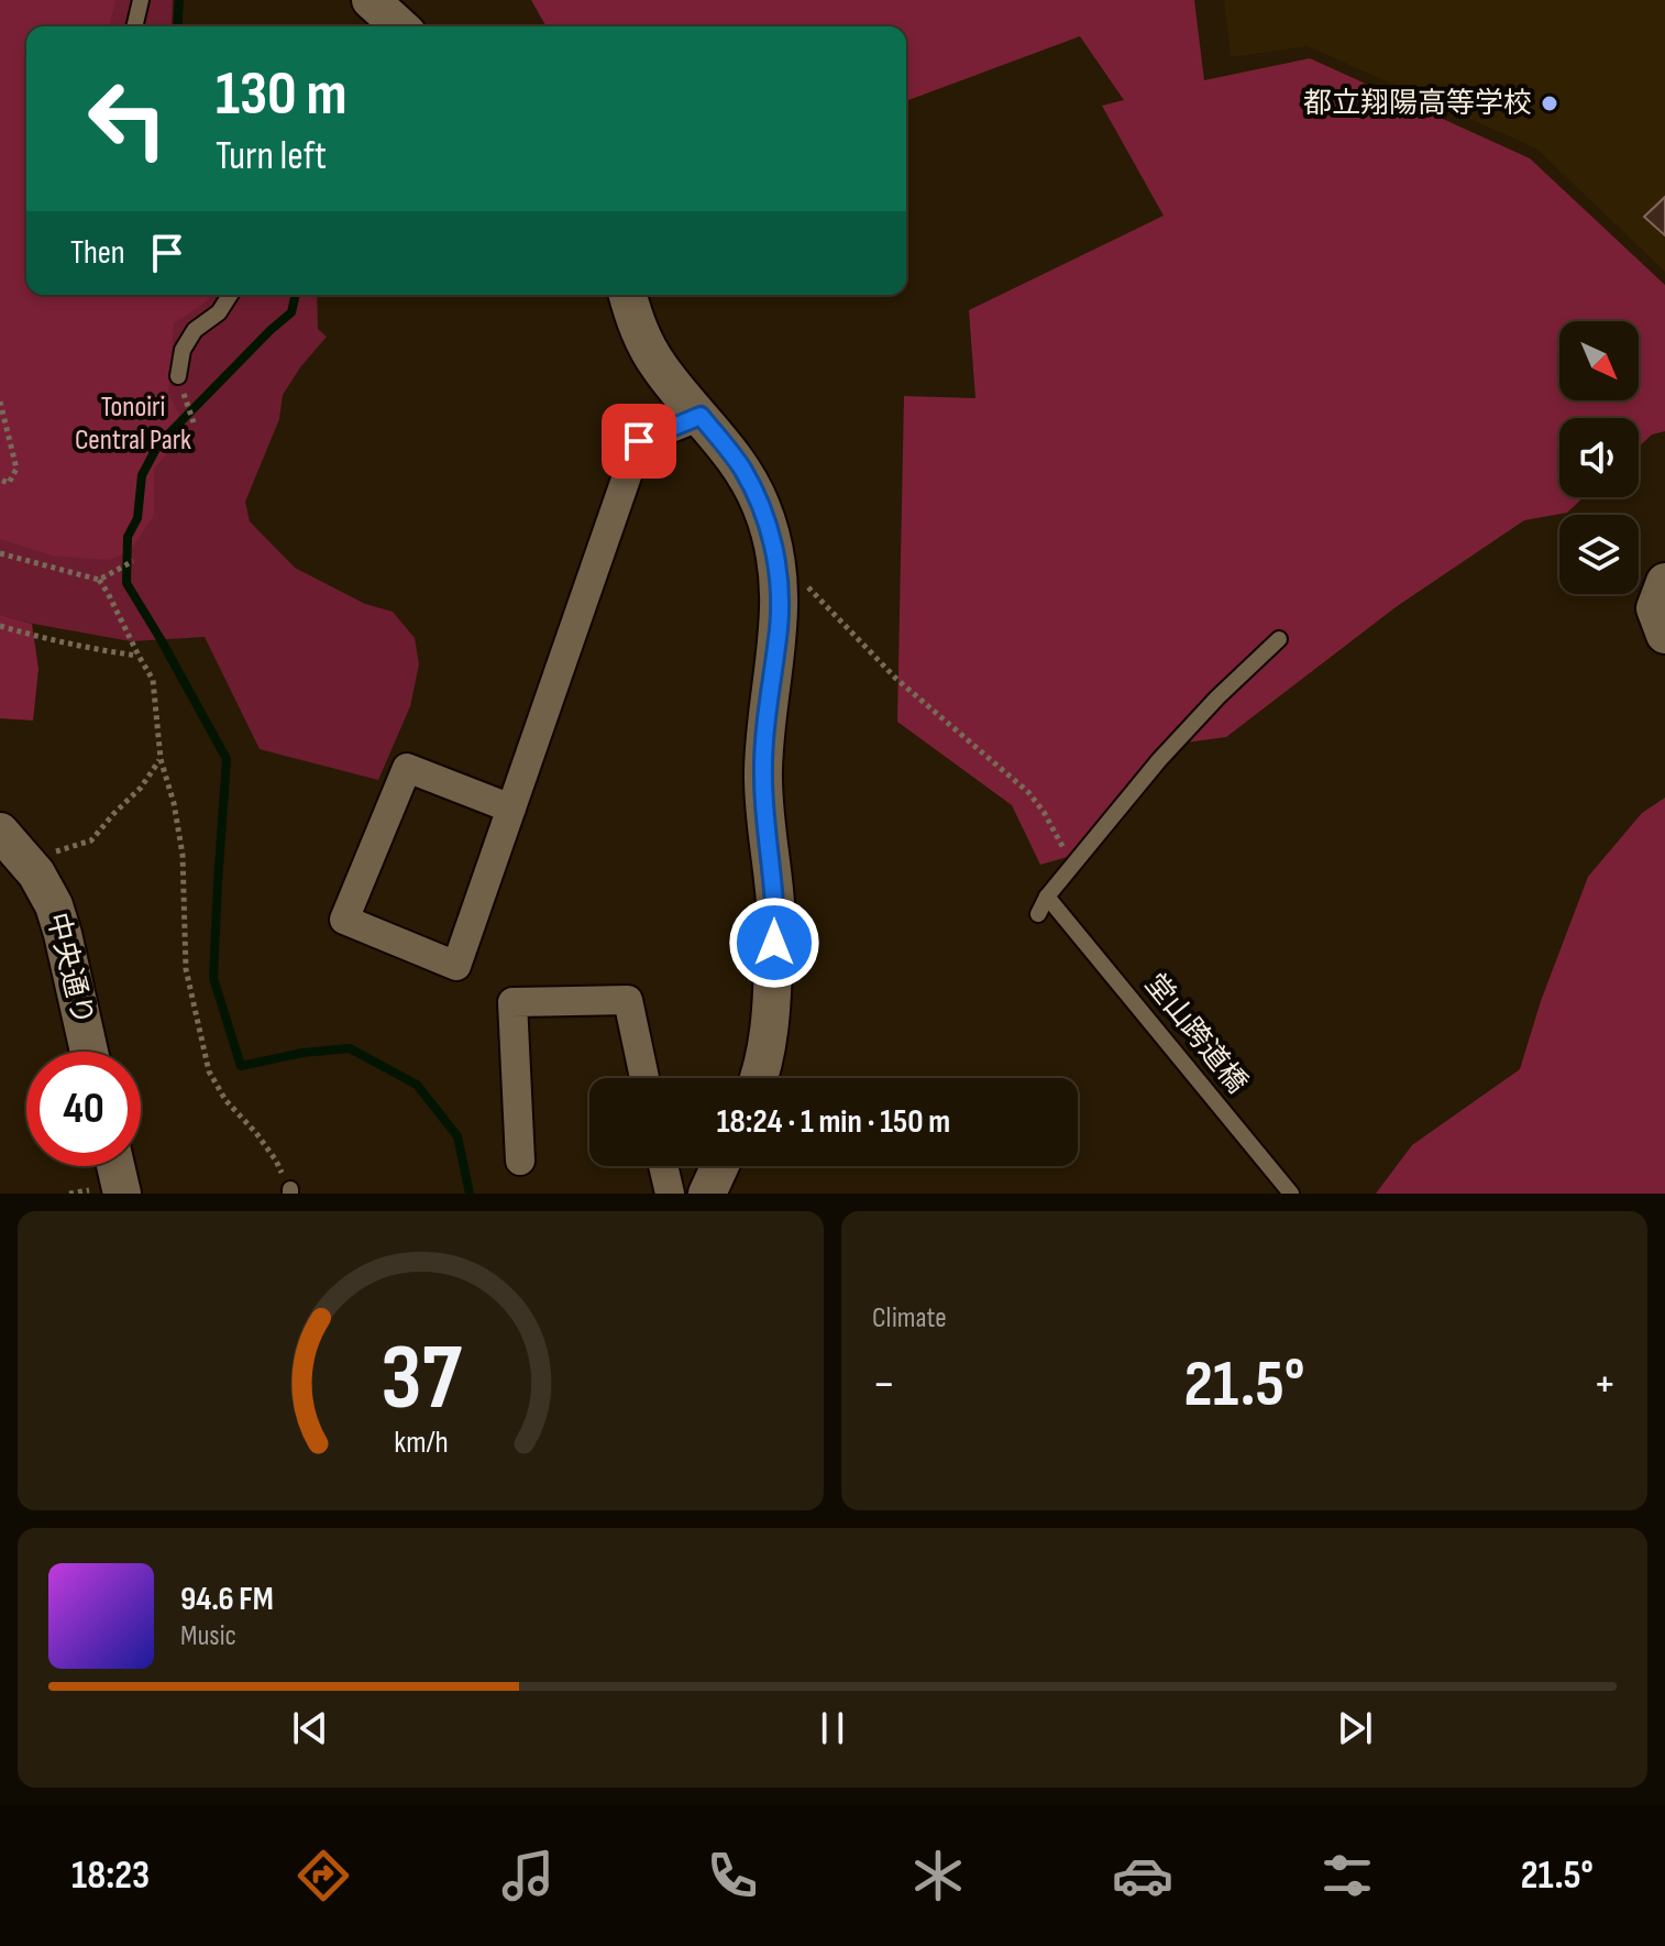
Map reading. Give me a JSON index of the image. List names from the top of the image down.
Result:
{
  "streets": {
    "street": ["中央通り"],
    "lane": ["堂山跨道橋"]
  },
  "parks": ["Tonoiri Central Park"],
  "places": ["都立翔陽高等学校"],
  "north": "bottom right",
  "page": {
    "turn": ["130 m", "Turn left"],
    "then": "Then",
    "limit": "40",
    "trip": "18:24 · 1 min · 150 m",
    "tile": "Climate",
    "heat": ["−", "21.5°", "+"],
    "song": ["94.6 FM", "Music"],
    "tabs": ["18:23", "21.5°"],
    "gauge": ["37", "km/h"]
  }
}
